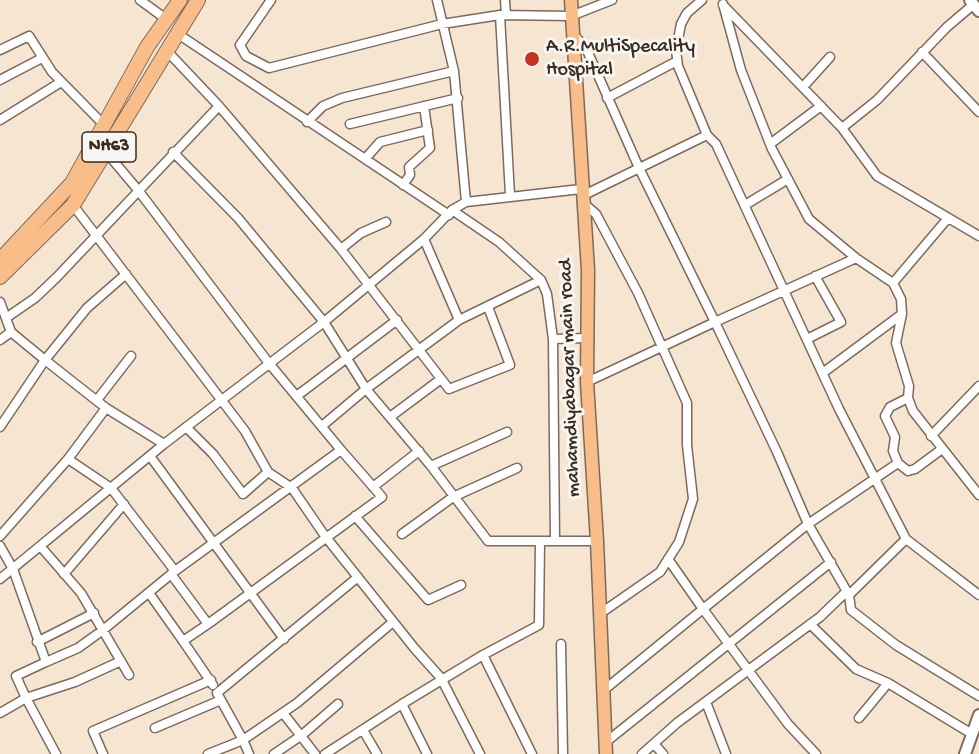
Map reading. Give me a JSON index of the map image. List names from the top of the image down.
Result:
{
  "streets": {
    "highway": ["NH63"],
    "main road": ["mahamdiyabagar main road"]
  },
  "places": ["A.R.MultiSpecality Hospital"]
}
